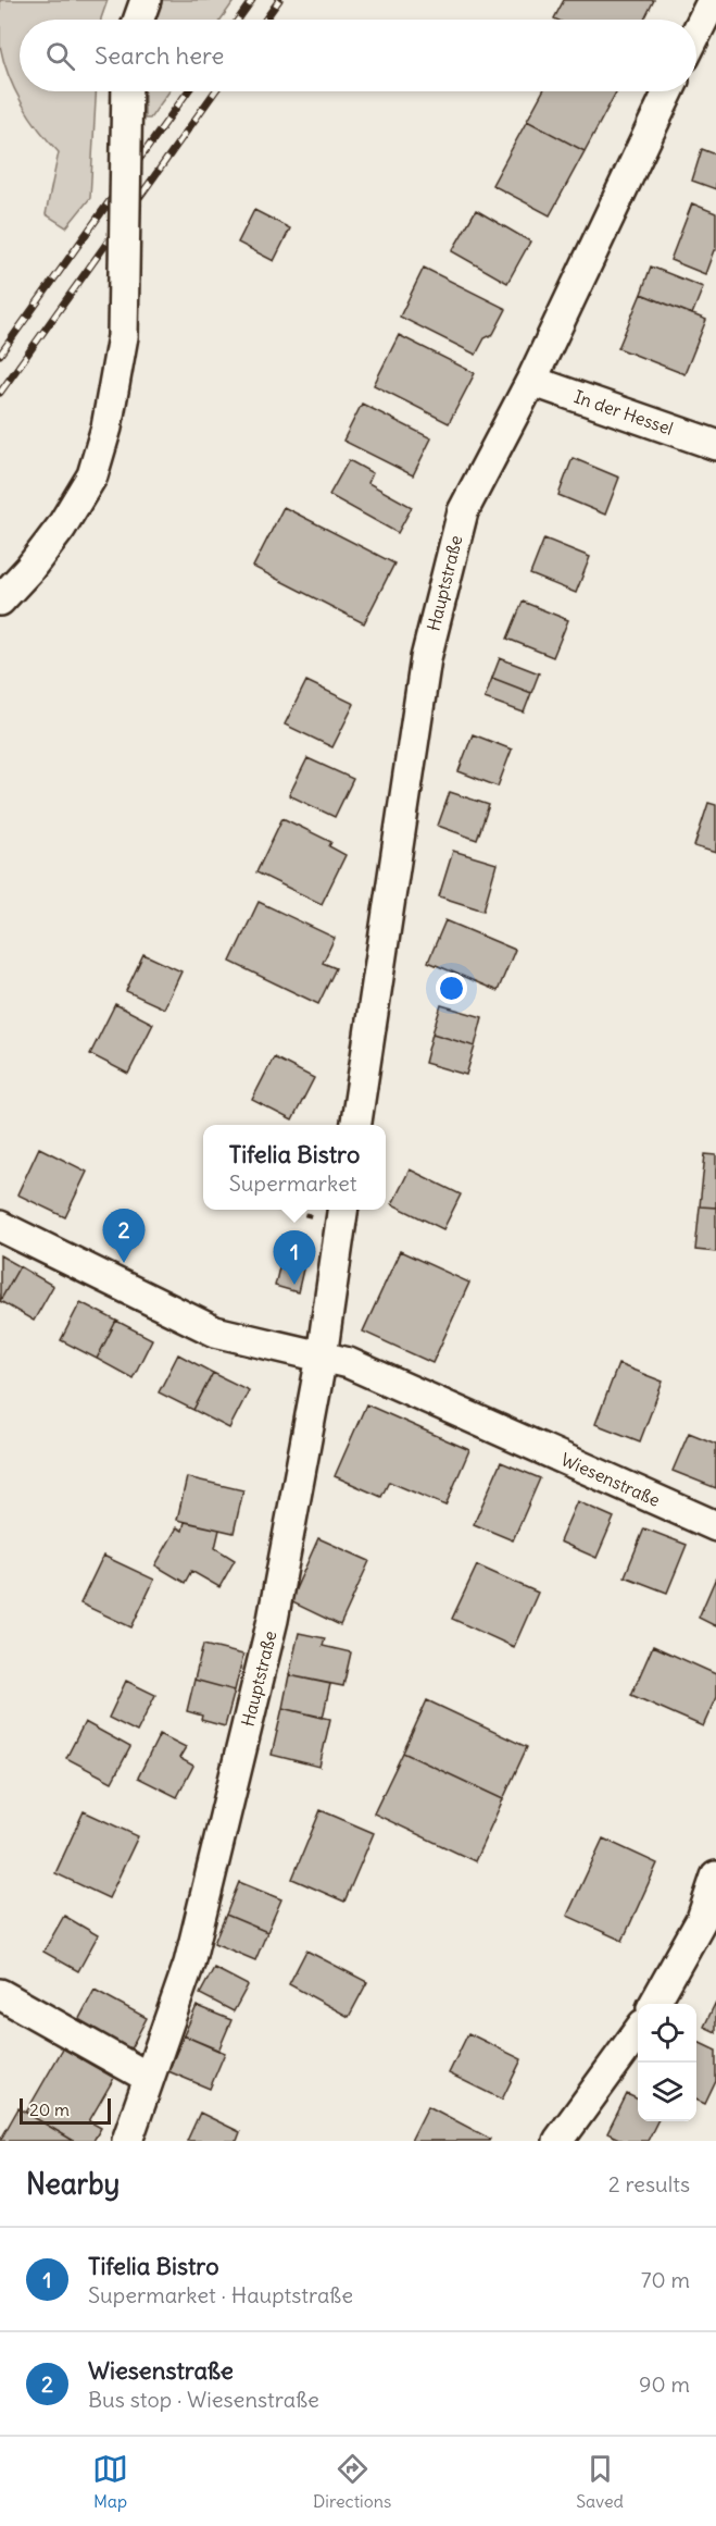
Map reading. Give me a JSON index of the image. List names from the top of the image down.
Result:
{
  "streets": {
    "street": ["In der Hessel", "Hauptstraße", "Wiesenstraße"]
  },
  "crossings": [
    ["In der Hessel", "Hauptstraße"],
    ["Hauptstraße", "Wiesenstraße"]
  ],
  "scale_bar": "20 m",
  "page": {
    "search": "Search here",
    "popup": ["Tifelia Bistro", "Supermarket"],
    "pins": ["2", "1"],
    "scale": "20 m",
    "heading": ["Nearby", "2 results"],
    "list": [
      {
        "mark": "1",
        "name": "Tifelia Bistro",
        "note": "Supermarket · Hauptstraße",
        "value": "70 m"
      },
      {
        "mark": "2",
        "name": "Wiesenstraße",
        "note": "Bus stop · Wiesenstraße",
        "value": "90 m"
      }
    ],
    "nav": ["Map", "Directions", "Saved"]
  }
}
